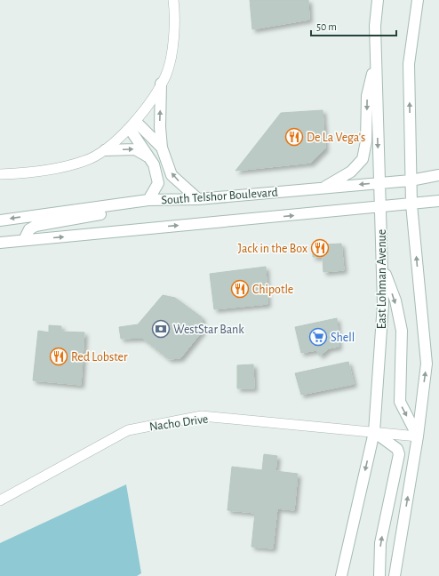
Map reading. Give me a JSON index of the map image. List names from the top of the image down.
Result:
{
  "streets": {
    "main road": ["South Telshor Boulevard", "East Lohman Avenue"],
    "street": ["Nacho Drive"]
  },
  "crossings": [
    ["South Telshor Boulevard", "East Lohman Avenue"],
    ["East Lohman Avenue", "Nacho Drive"]
  ],
  "places": {
    "restaurant": [
      "De La Vega's",
      "Jack in the Box",
      "Chipotle",
      "Red Lobster"
    ],
    "bank": ["WestStar Bank"],
    "supermarket": ["Shell"]
  },
  "scale_bar": "50 m"
}
